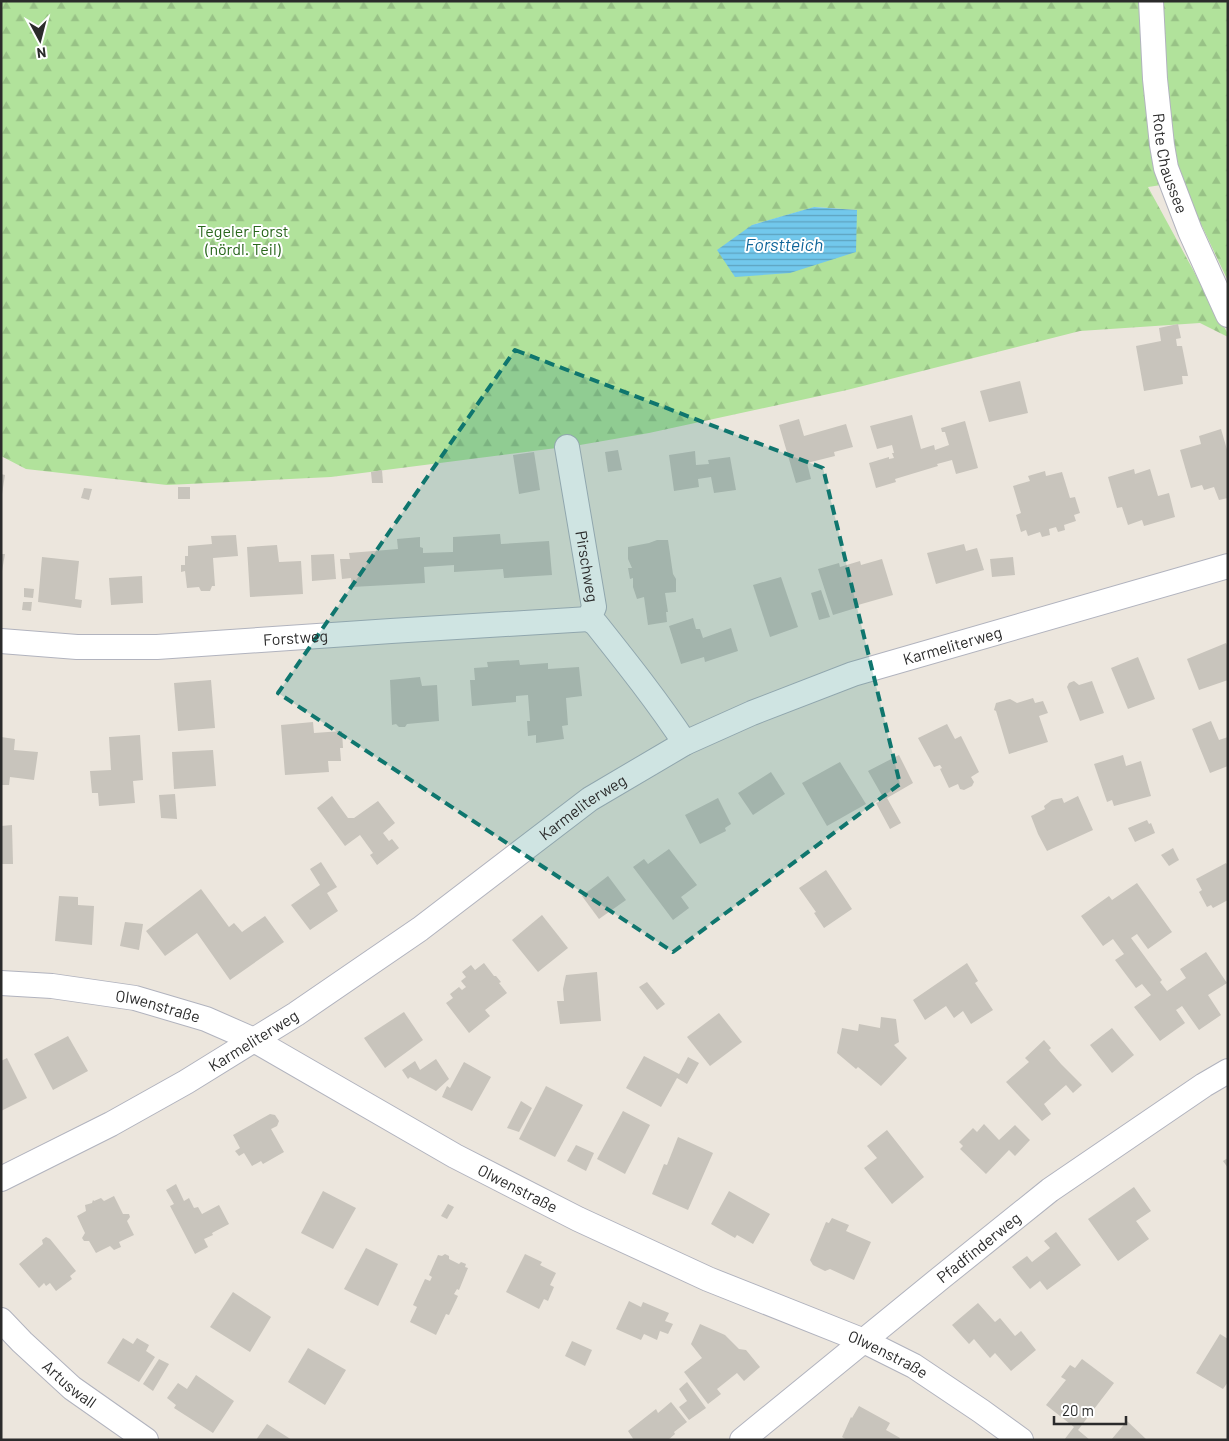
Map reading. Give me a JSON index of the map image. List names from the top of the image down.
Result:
{
  "streets": {
    "street": [
      "Rote Chaussee",
      "Pirschweg",
      "Forstweg",
      "Karmeliterweg",
      "Olwenstraße",
      "Pfadfinderweg",
      "Artuswall"
    ]
  },
  "crossings": [
    ["Pirschweg", "Forstweg"],
    ["Pirschweg", "Karmeliterweg"],
    ["Karmeliterweg", "Olwenstraße"],
    ["Olwenstraße", "Pfadfinderweg"]
  ],
  "water": ["Forstteich"],
  "parks": ["Tegeler Forst (nördl. Teil)"],
  "scale_bar": "20 m",
  "north": "bottom"
}
